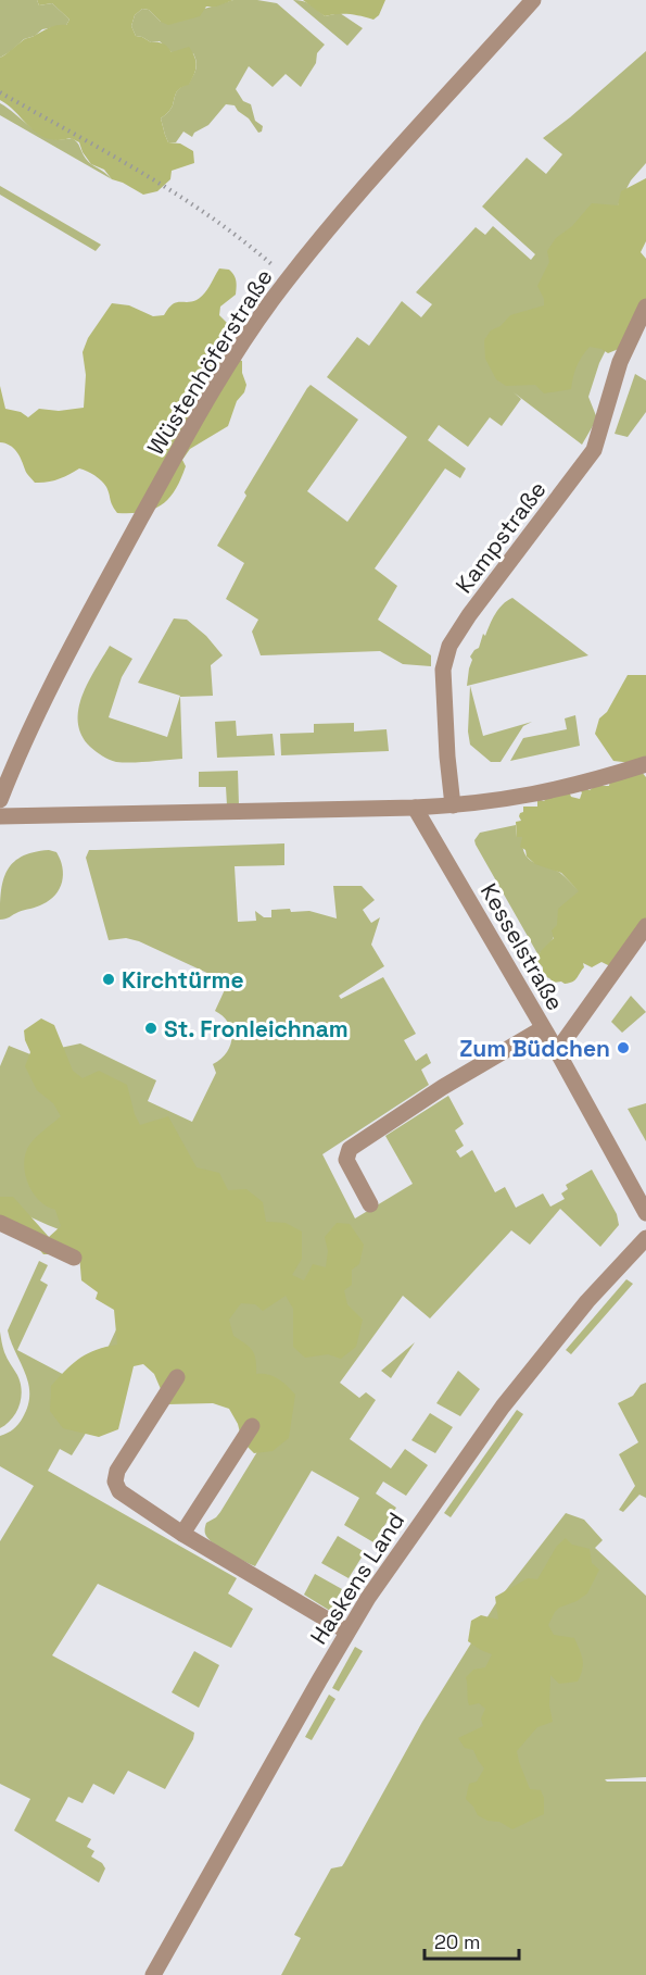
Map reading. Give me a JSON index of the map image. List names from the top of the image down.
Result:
{
  "streets": {
    "street": [
      "Wüstenhöferstraße",
      "Kampstraße",
      "Kesselstraße",
      "Haskens Land"
    ]
  },
  "places": ["Kirchtürme", "St. Fronleichnam", "Zum Büdchen"],
  "scale_bar": "20 m"
}
